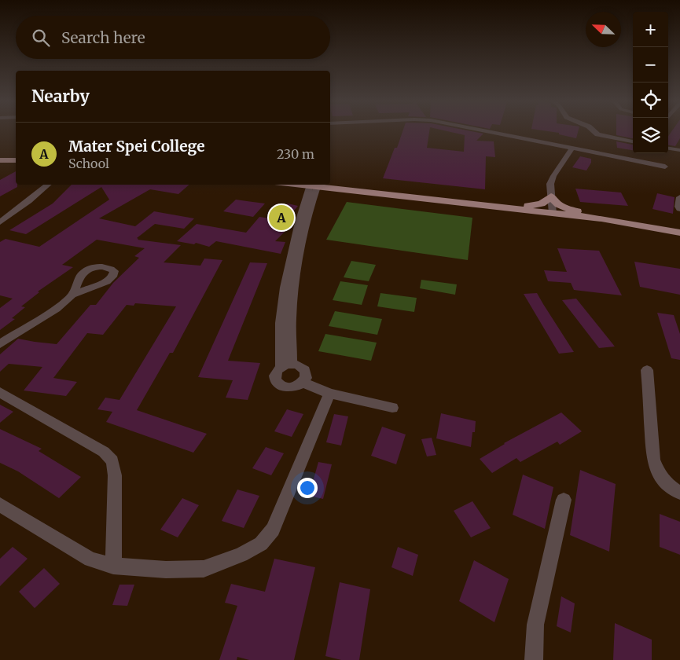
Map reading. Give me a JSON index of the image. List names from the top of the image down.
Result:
{
  "north": "top left",
  "page": {
    "map_buttons": ["+", "−"],
    "search": "Search here",
    "heading": "Nearby",
    "list": [
      {
        "mark": "A",
        "name": "Mater Spei College",
        "note": "School",
        "value": "230 m"
      }
    ],
    "pins": "A"
  }
}
